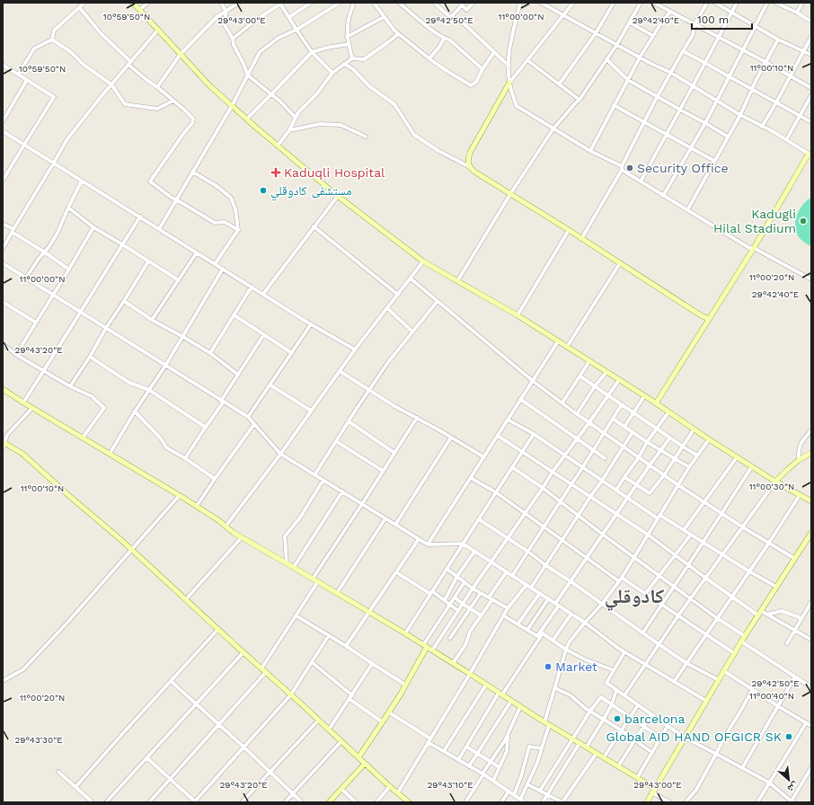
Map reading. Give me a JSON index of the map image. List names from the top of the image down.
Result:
{
  "districts": ["كادوقلي"],
  "places": {
    "other": [
      "Security Office",
      "مستشفى كادوقلي",
      "Kadugli Hilal Stadium",
      "Market",
      "barcelona",
      "Global AID HAND OFGICR SK"
    ],
    "health": ["Kaduqli Hospital"]
  },
  "scale_bar": "100 m",
  "north": "bottom right",
  "coordinates": [
    "10°59'50\"N",
    "11°00'00\"N",
    "29°43'00\"E",
    "29°42'50\"E",
    "29°42'40\"E",
    "11°00'10\"N",
    "11°00'20\"N",
    "29°43'20\"E",
    "11°00'30\"N",
    "11°00'40\"N",
    "29°43'30\"E",
    "29°43'10\"E"
  ]
}
